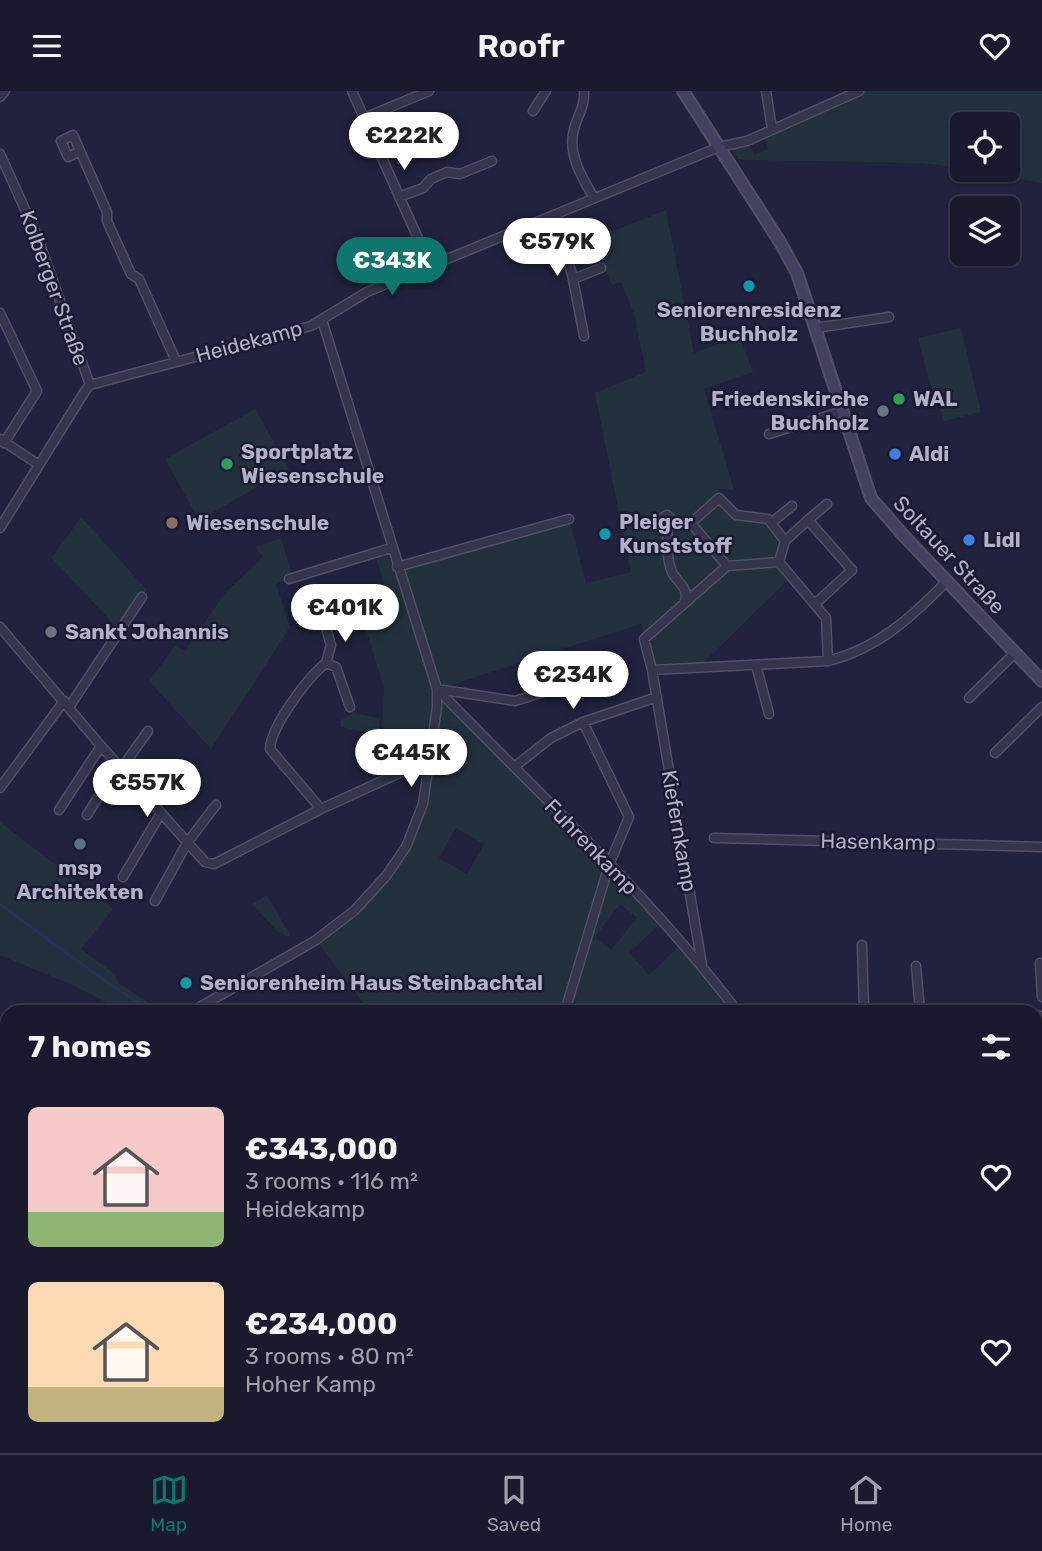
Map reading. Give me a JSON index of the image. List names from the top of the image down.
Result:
{
  "streets": {
    "main road": ["Soltauer Straße"],
    "street": [
      "Kolberger Straße",
      "Heidekamp",
      "Kiefernkamp",
      "Hasenkamp",
      "Fuhrenkamp"
    ]
  },
  "crossings": [
    ["Kolberger Straße", "Heidekamp"],
    ["Heidekamp", "Soltauer Straße"],
    ["Kiefernkamp", "Fuhrenkamp"]
  ],
  "places": [
    "Seniorenresidenz Buchholz",
    "WAL",
    "Friedenskirche Buchholz",
    "Aldi",
    "Sportplatz Wiesenschule",
    "Wiesenschule",
    "Pleiger Kunststoff",
    "Lidl",
    "Sankt Johannis",
    "msp Architekten",
    "Seniorenheim Haus Steinbachtal"
  ],
  "page": {
    "header": "Roofr",
    "price": [
      "€222K",
      "€579K",
      "€343K",
      "€401K",
      "€234K",
      "€445K",
      "€557K"
    ],
    "heading": "7 homes",
    "list": [
      {
        "name": "€343,000",
        "note": "3 rooms · 116 m² · Heidekamp"
      },
      {
        "name": "€234,000",
        "note": "3 rooms · 80 m² · Hoher Kamp"
      }
    ],
    "tabs": ["Map", "Saved", "Home"]
  }
}
